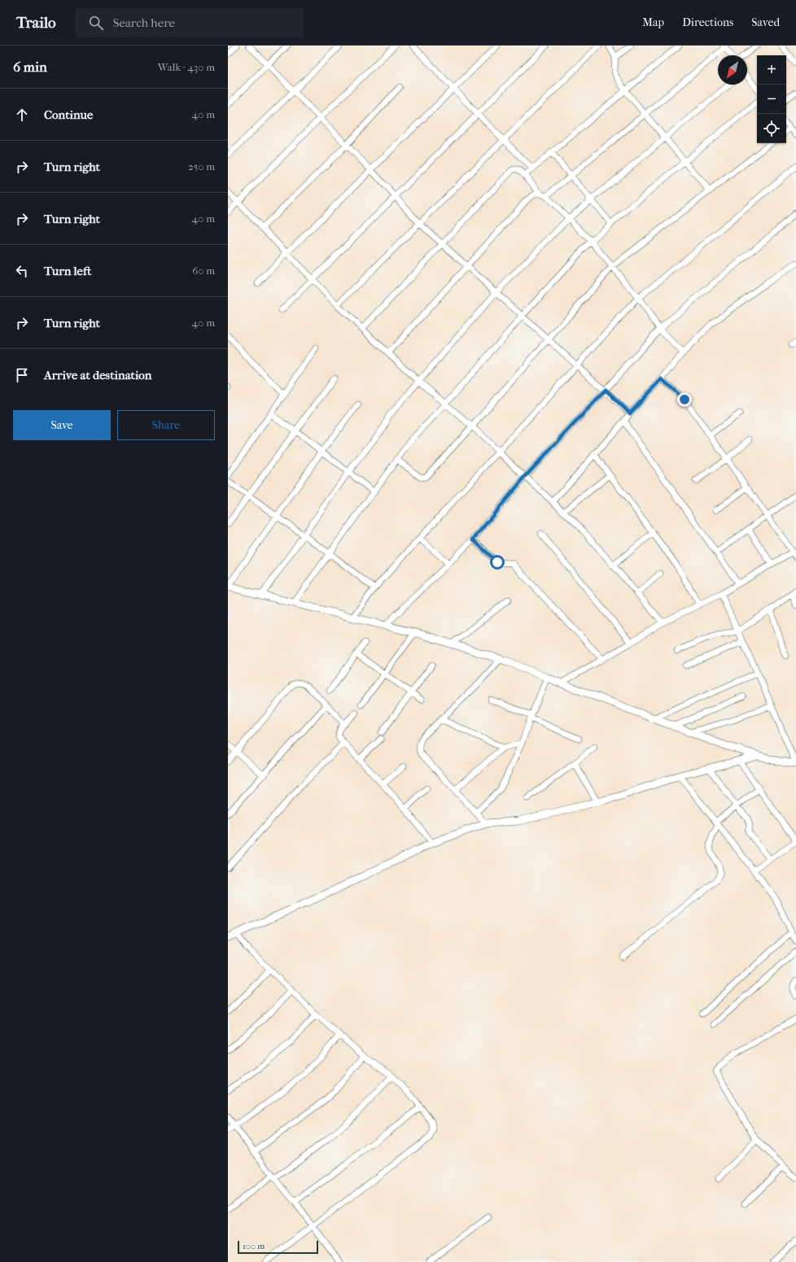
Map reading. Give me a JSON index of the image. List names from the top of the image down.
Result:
{
  "scale_bar": "100 m",
  "north": "bottom left",
  "page": {
    "header": "Trailo",
    "search": "Search here",
    "nav": ["Map", "Directions", "Saved"],
    "heading": ["6 min", "Walk · 430 m"],
    "map_buttons": ["+", "−"],
    "list": [
      ["Continue", "40 m"],
      ["Turn right", "250 m"],
      ["Turn right", "40 m"],
      ["Turn left", "60 m"],
      ["Turn right", "40 m"],
      "Arrive at destination"
    ],
    "buttons": ["Save", "Share"],
    "scale": "100 m"
  }
}
